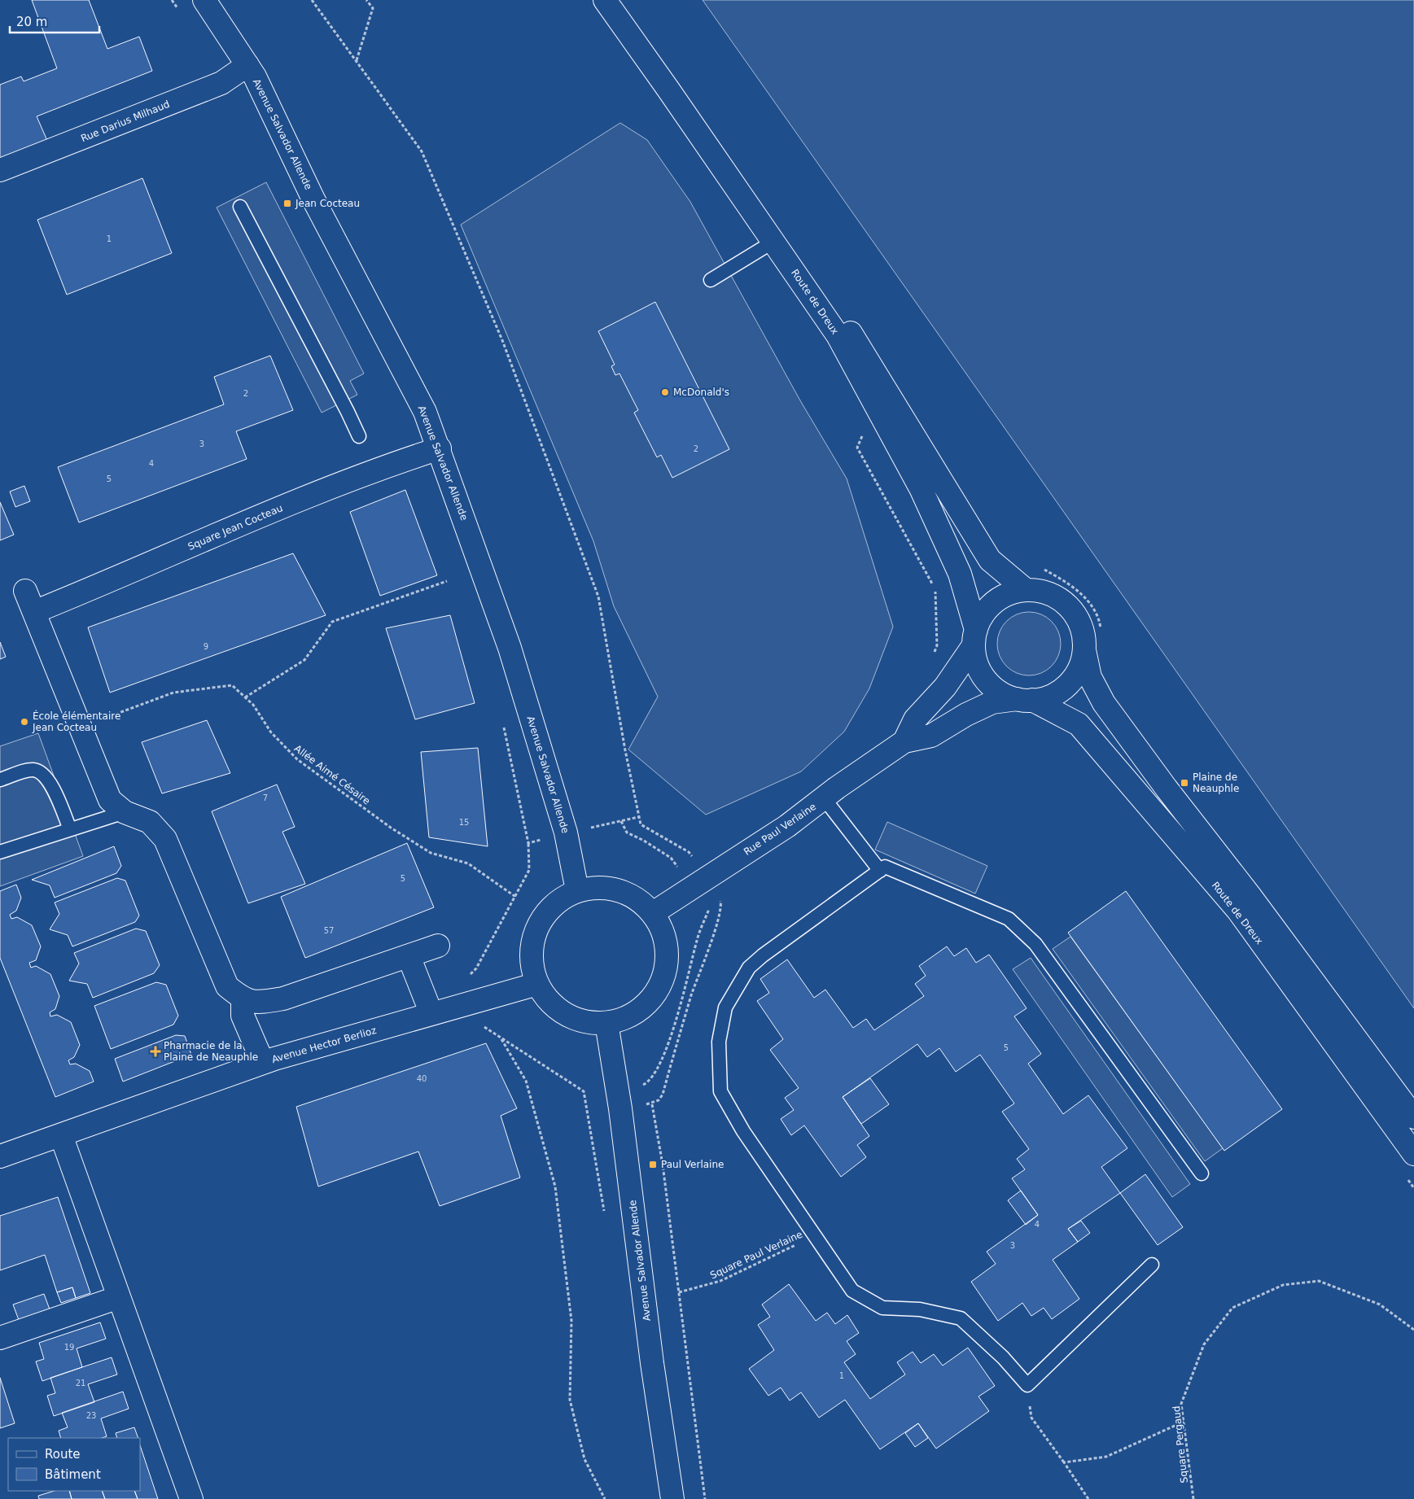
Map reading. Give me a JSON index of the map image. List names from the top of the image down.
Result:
{
  "streets": {
    "street": [
      "Rue Darius Milhaud",
      "Avenue Salvador Allende",
      "Route de Dreux",
      "Square Jean Cocteau",
      "Rue Paul Verlaine",
      "Avenue Hector Berlioz"
    ],
    "path": ["Allée Aimé Césaire", "Square Paul Verlaine", "Square Pergaud"]
  },
  "crossings": [
    ["Rue Darius Milhaud", "Avenue Salvador Allende"],
    ["Avenue Salvador Allende", "Square Jean Cocteau"],
    ["Avenue Salvador Allende", "Rue Paul Verlaine"],
    ["Avenue Salvador Allende", "Avenue Hector Berlioz"],
    ["Route de Dreux", "Rue Paul Verlaine"],
    ["Rue Paul Verlaine", "Avenue Hector Berlioz"]
  ],
  "places": {
    "transit": ["Jean Cocteau", "Plaine de Neauphle", "Paul Verlaine"],
    "other": ["McDonald's", "École élémentaire Jean Cocteau"],
    "health": ["Pharmacie de la Plaine de Neauphle"]
  },
  "house_numbers": [
    "1",
    "2",
    "3",
    "2",
    "4",
    "5",
    "9",
    "7",
    "15",
    "5",
    "57",
    "5",
    "40",
    "4",
    "3",
    "19",
    "1",
    "21",
    "23"
  ],
  "legend": ["Route", "Bâtiment"],
  "scale_bar": "20 m"
}
